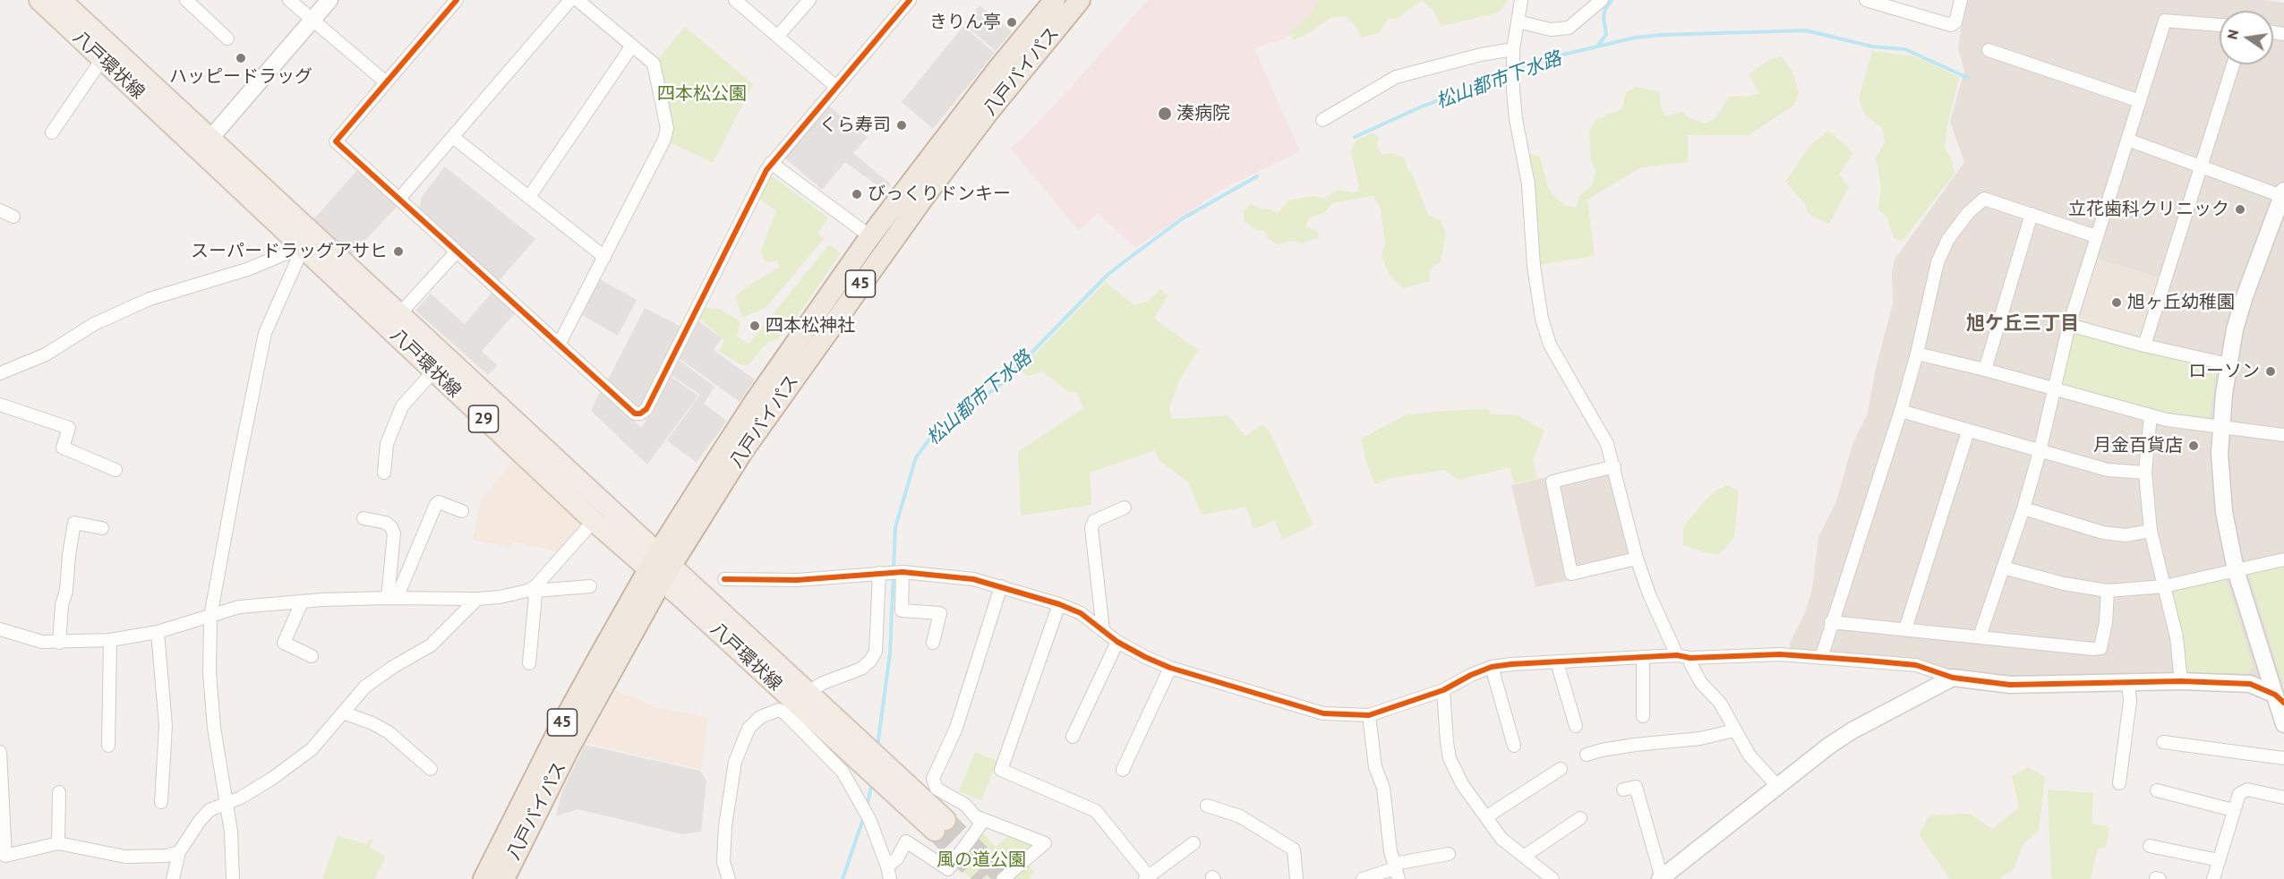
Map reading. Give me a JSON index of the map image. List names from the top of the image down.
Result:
{
  "streets": {
    "highway": ["八戸バイパス", "45"],
    "main road": ["八戸環状線", "29"]
  },
  "crossings": [
    ["八戸環状線", "八戸バイパス"]
  ],
  "districts": ["旭ケ丘三丁目"],
  "water": ["松山都市下水路"],
  "parks": ["四本松公園", "風の道公園"],
  "places": [
    "きりん亭",
    "ハッピードラッグ",
    "湊病院",
    "くら寿司",
    "びっくりドンキー",
    "立花歯科クリニック",
    "スーパードラッグアサヒ",
    "旭ヶ丘幼稚園",
    "四本松神社",
    "ローソン",
    "月金百貨店"
  ],
  "north": "left"
}
